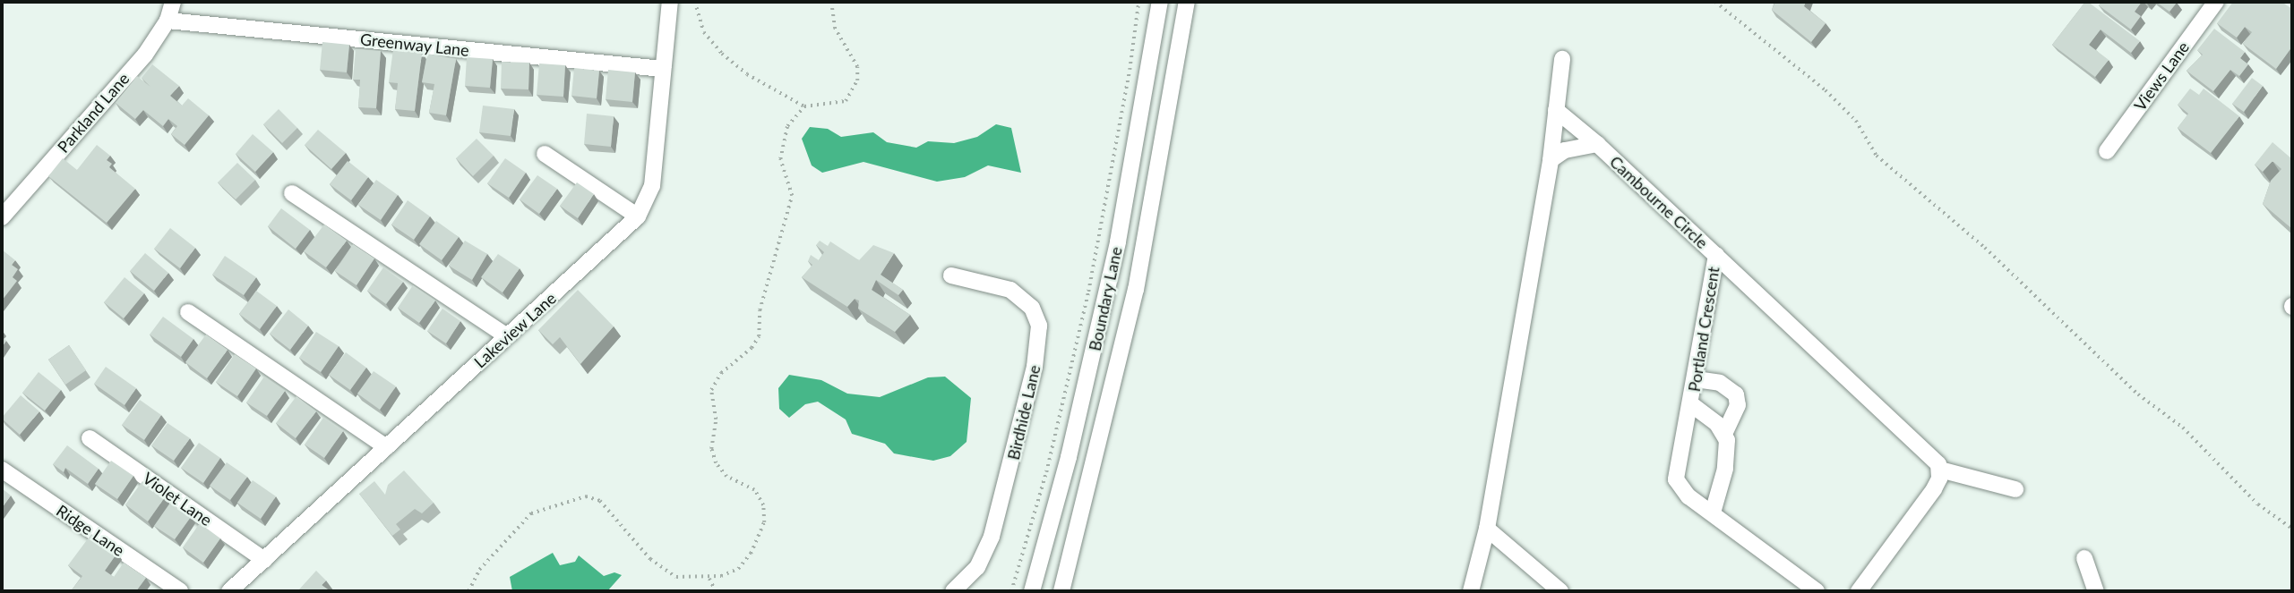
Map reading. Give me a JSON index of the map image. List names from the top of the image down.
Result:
{
  "streets": {
    "street": [
      "Greenway Lane",
      "Views Lane",
      "Parkland Lane",
      "Cambourne Circle",
      "Boundary Lane",
      "Portland Crescent",
      "Lakeview Lane",
      "Birdhide Lane",
      "Violet Lane",
      "Ridge Lane"
    ]
  },
  "crossings": [
    ["Greenway Lane", "Parkland Lane"],
    ["Greenway Lane", "Lakeview Lane"],
    ["Cambourne Circle", "Portland Crescent"],
    ["Lakeview Lane", "Violet Lane"]
  ]
}
